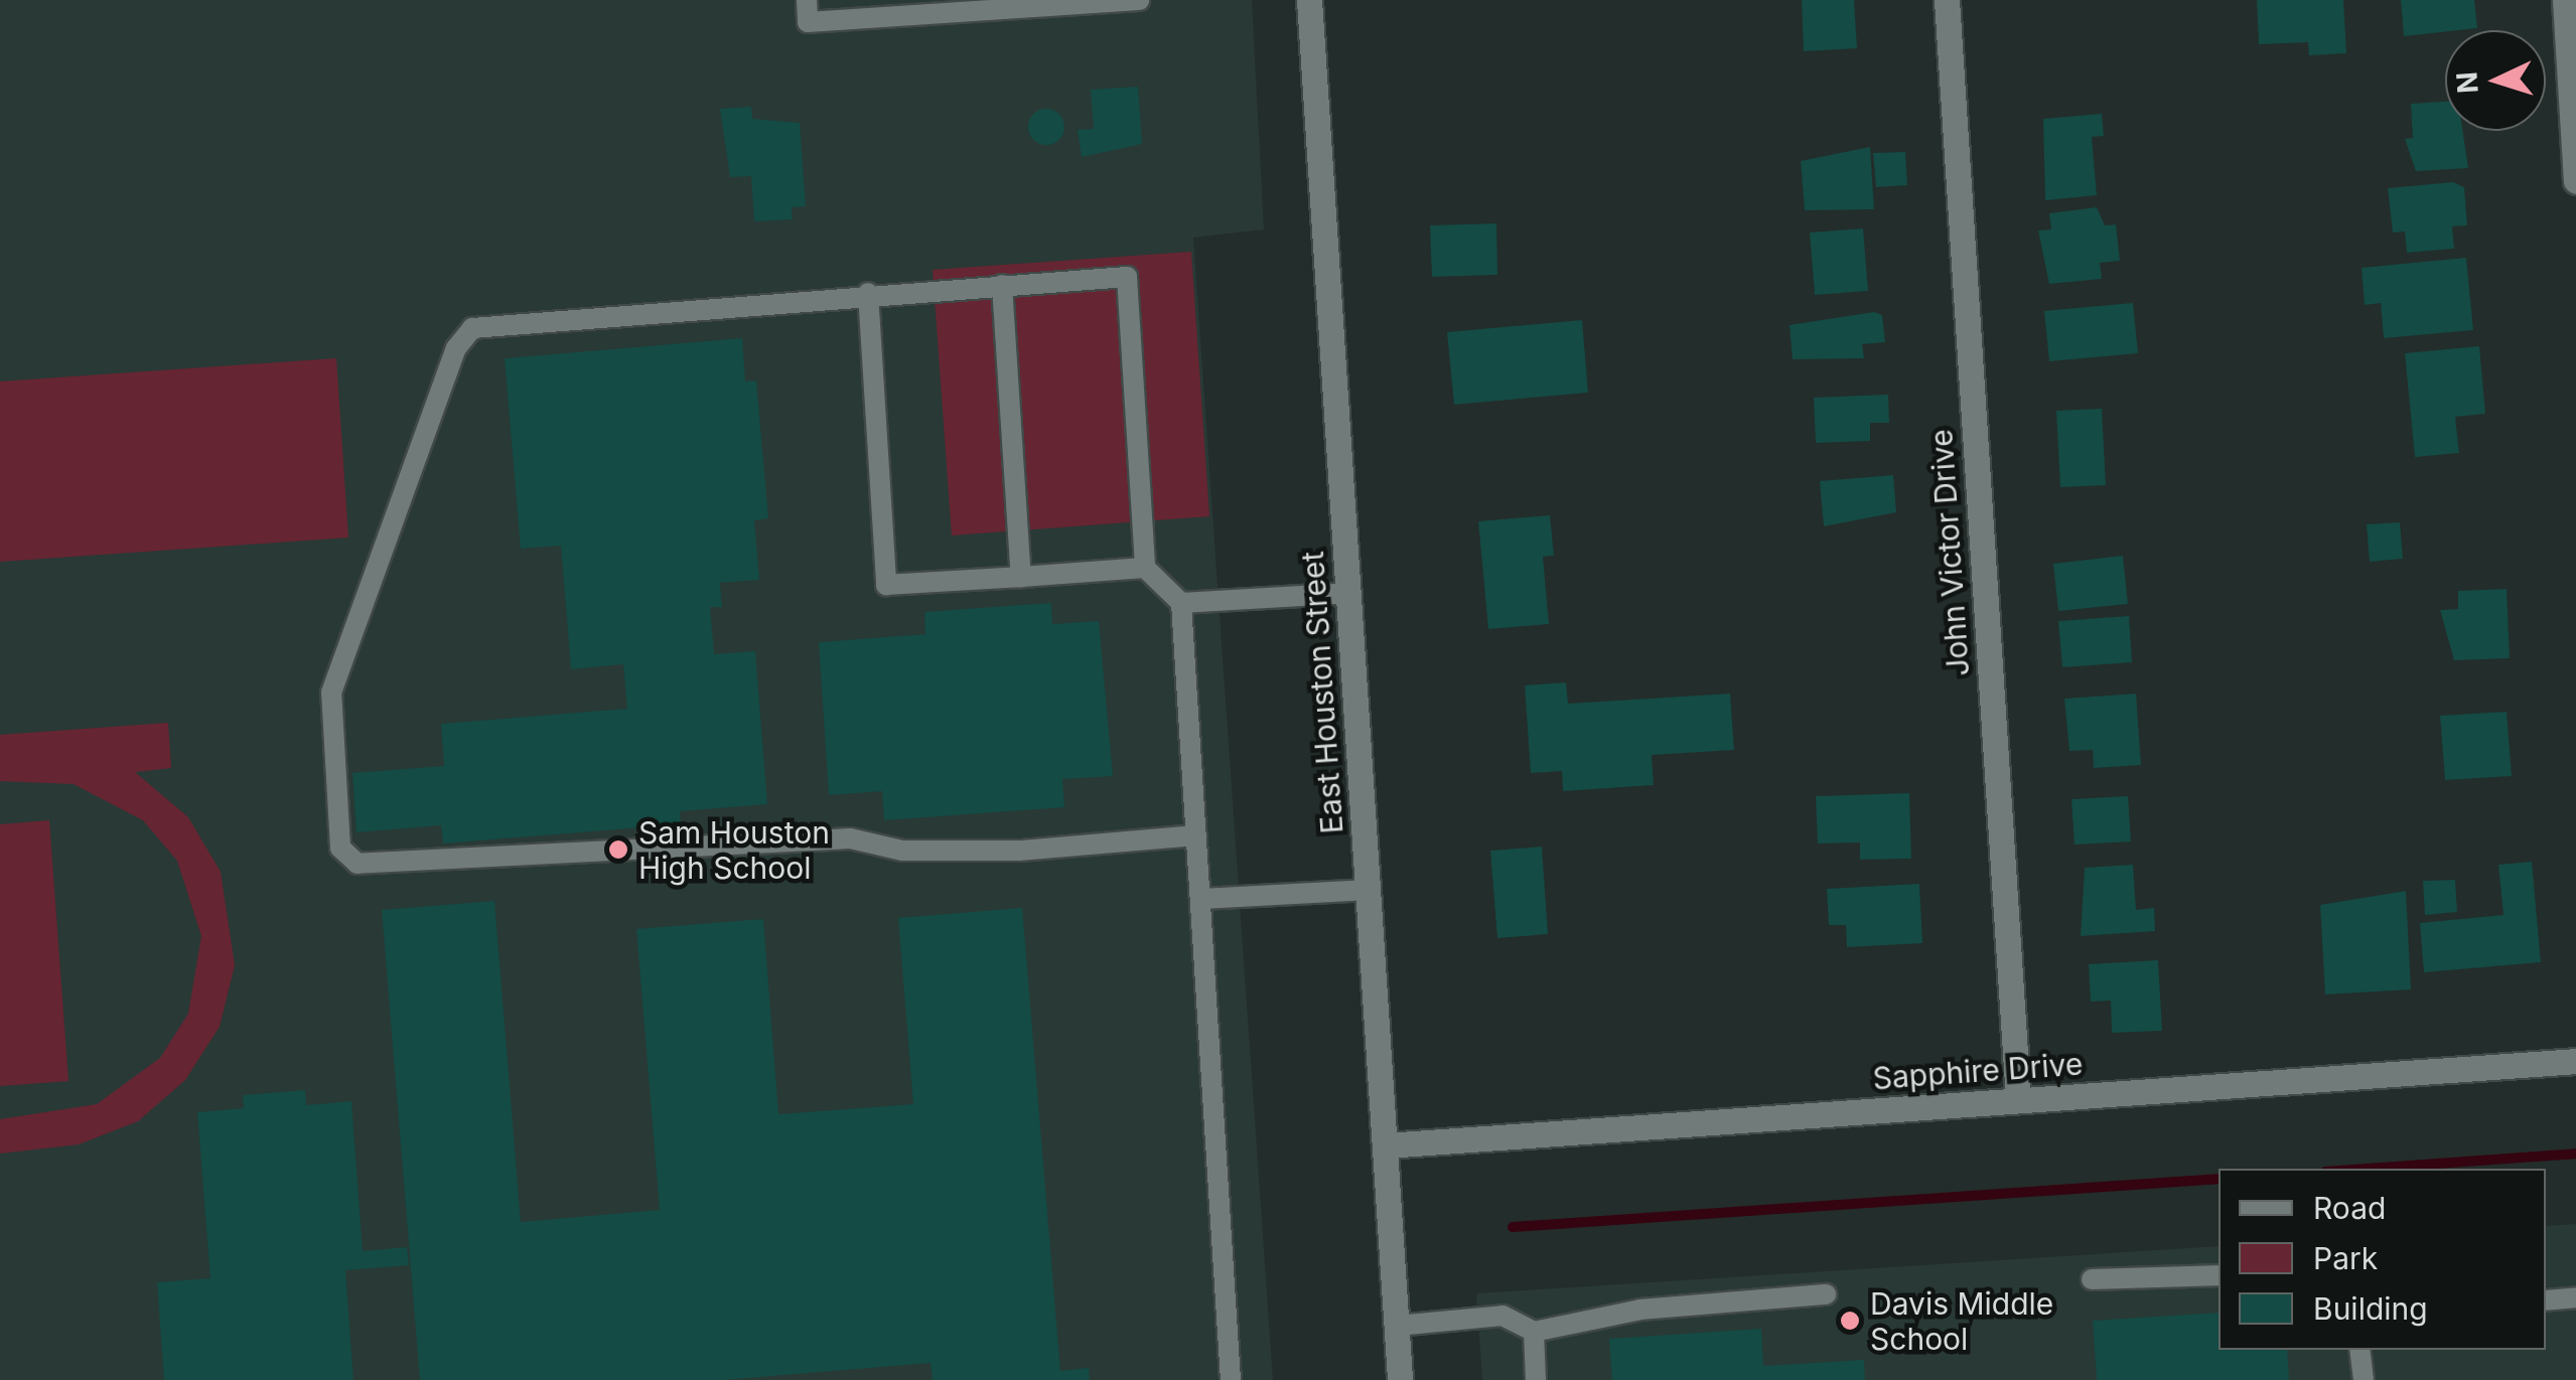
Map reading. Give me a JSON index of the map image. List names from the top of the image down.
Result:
{
  "streets": {
    "street": ["John Victor Drive", "East Houston Street", "Sapphire Drive"]
  },
  "crossings": [
    ["John Victor Drive", "Sapphire Drive"],
    ["East Houston Street", "Sapphire Drive"]
  ],
  "places": ["Sam Houston High School", "Davis Middle School"],
  "legend": ["Road", "Park", "Building"],
  "north": "left"
}
